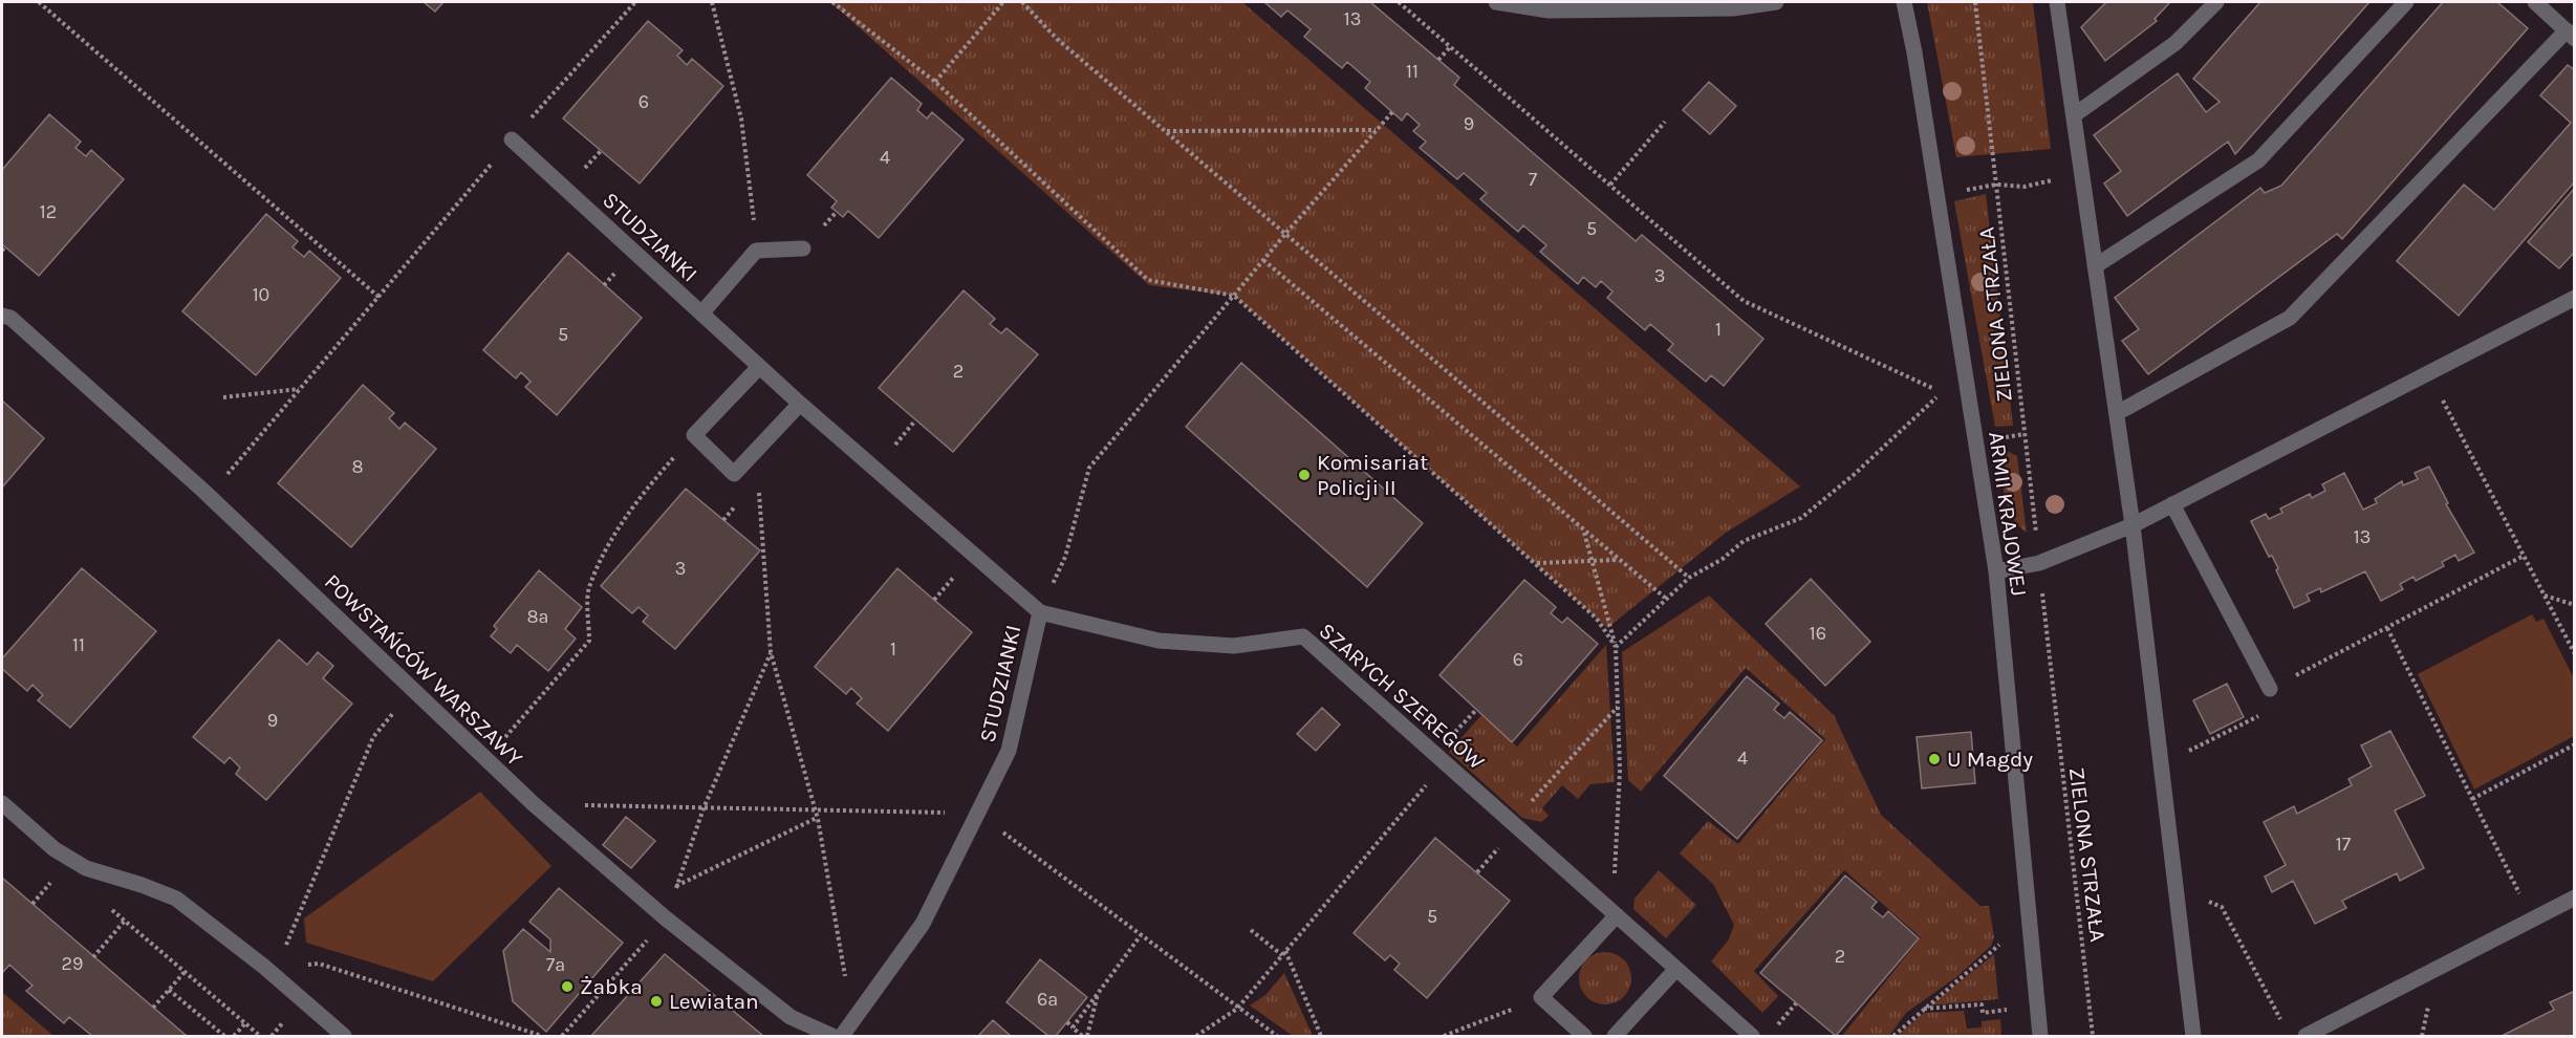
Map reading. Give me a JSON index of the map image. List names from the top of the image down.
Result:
{
  "streets": {
    "street": [
      "STUDZIANKI",
      "ARMII KRAJOWEJ",
      "POWSTAŃCÓW WARSZAWY",
      "SZARYCH SZEREGÓW"
    ],
    "path": ["ZIELONA STRZAŁA"]
  },
  "crossings": [
    ["STUDZIANKI", "SZARYCH SZEREGÓW"]
  ],
  "places": [
    "Komisariat Policji II",
    "U Magdy",
    "Żabka",
    "Lewiatan"
  ],
  "house_numbers": [
    "13",
    "11",
    "6",
    "9",
    "4",
    "7",
    "12",
    "5",
    "3",
    "10",
    "1",
    "5",
    "2",
    "8",
    "13",
    "3",
    "8a",
    "16",
    "11",
    "1",
    "6",
    "9",
    "4",
    "17",
    "5",
    "2",
    "29",
    "7a",
    "6a"
  ]
}
